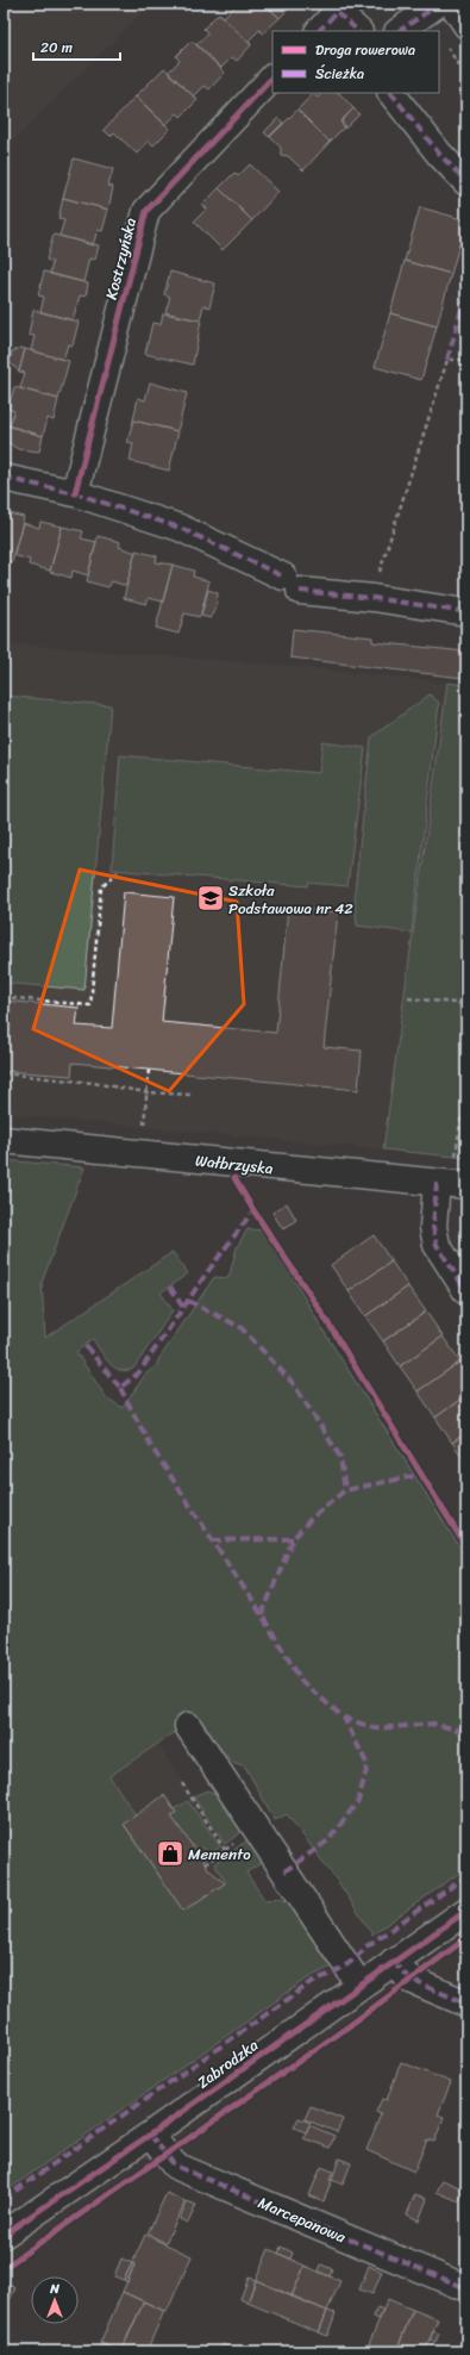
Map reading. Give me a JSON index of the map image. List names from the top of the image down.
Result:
{
  "streets": {
    "street": [
      "Kostrzyńska",
      "Wałbrzyska",
      "Zabrodzka",
      "Marcepanowa"
    ]
  },
  "crossings": [
    ["Zabrodzka", "Marcepanowa"]
  ],
  "places": {
    "school or university": ["Szkoła Podstawowa nr 42"],
    "shop": ["Memento"]
  },
  "legend": ["Droga rowerowa", "Ścieżka"],
  "scale_bar": "20 m",
  "north": "top"
}
